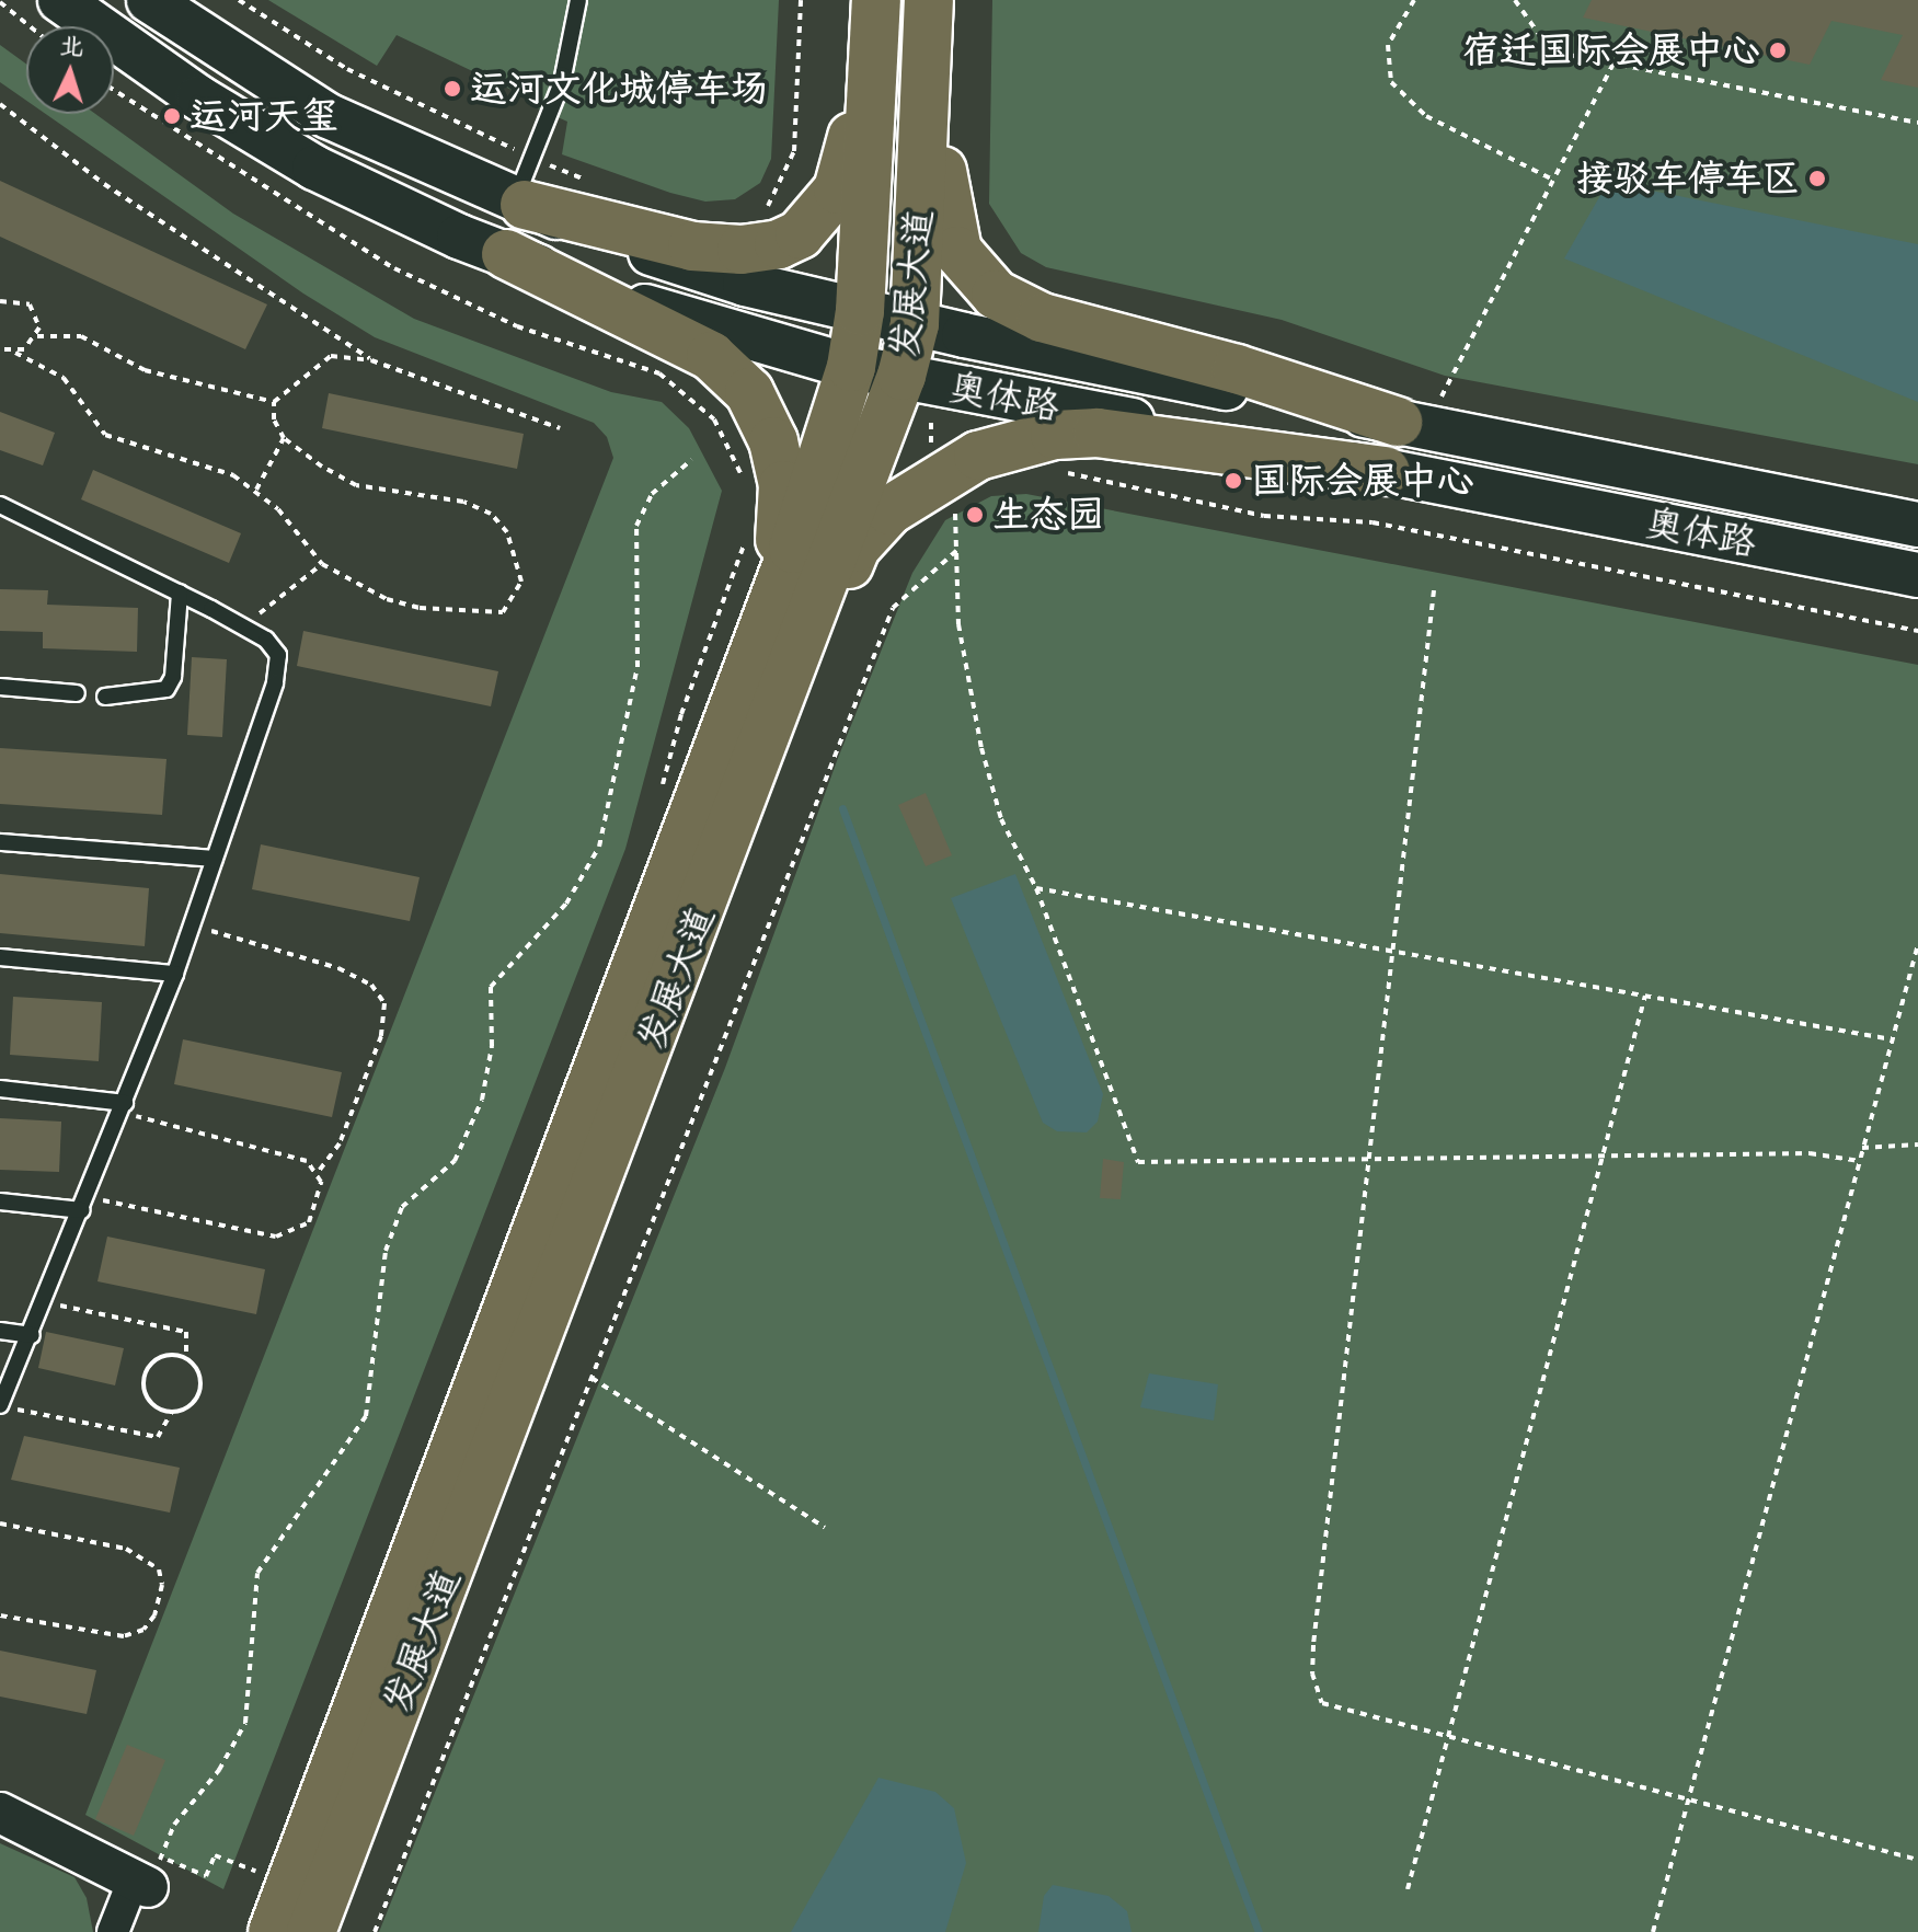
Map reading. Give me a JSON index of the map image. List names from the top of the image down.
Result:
{
  "streets": {
    "main road": ["发展大道", "奥体路"]
  },
  "crossings": [
    ["发展大道", "奥体路"]
  ],
  "places": [
    "宿迁国际会展中心",
    "运河文化城停车场",
    "运河天玺",
    "接驳车停车区",
    "国际会展中心",
    "生态园"
  ],
  "north": "top"
}
